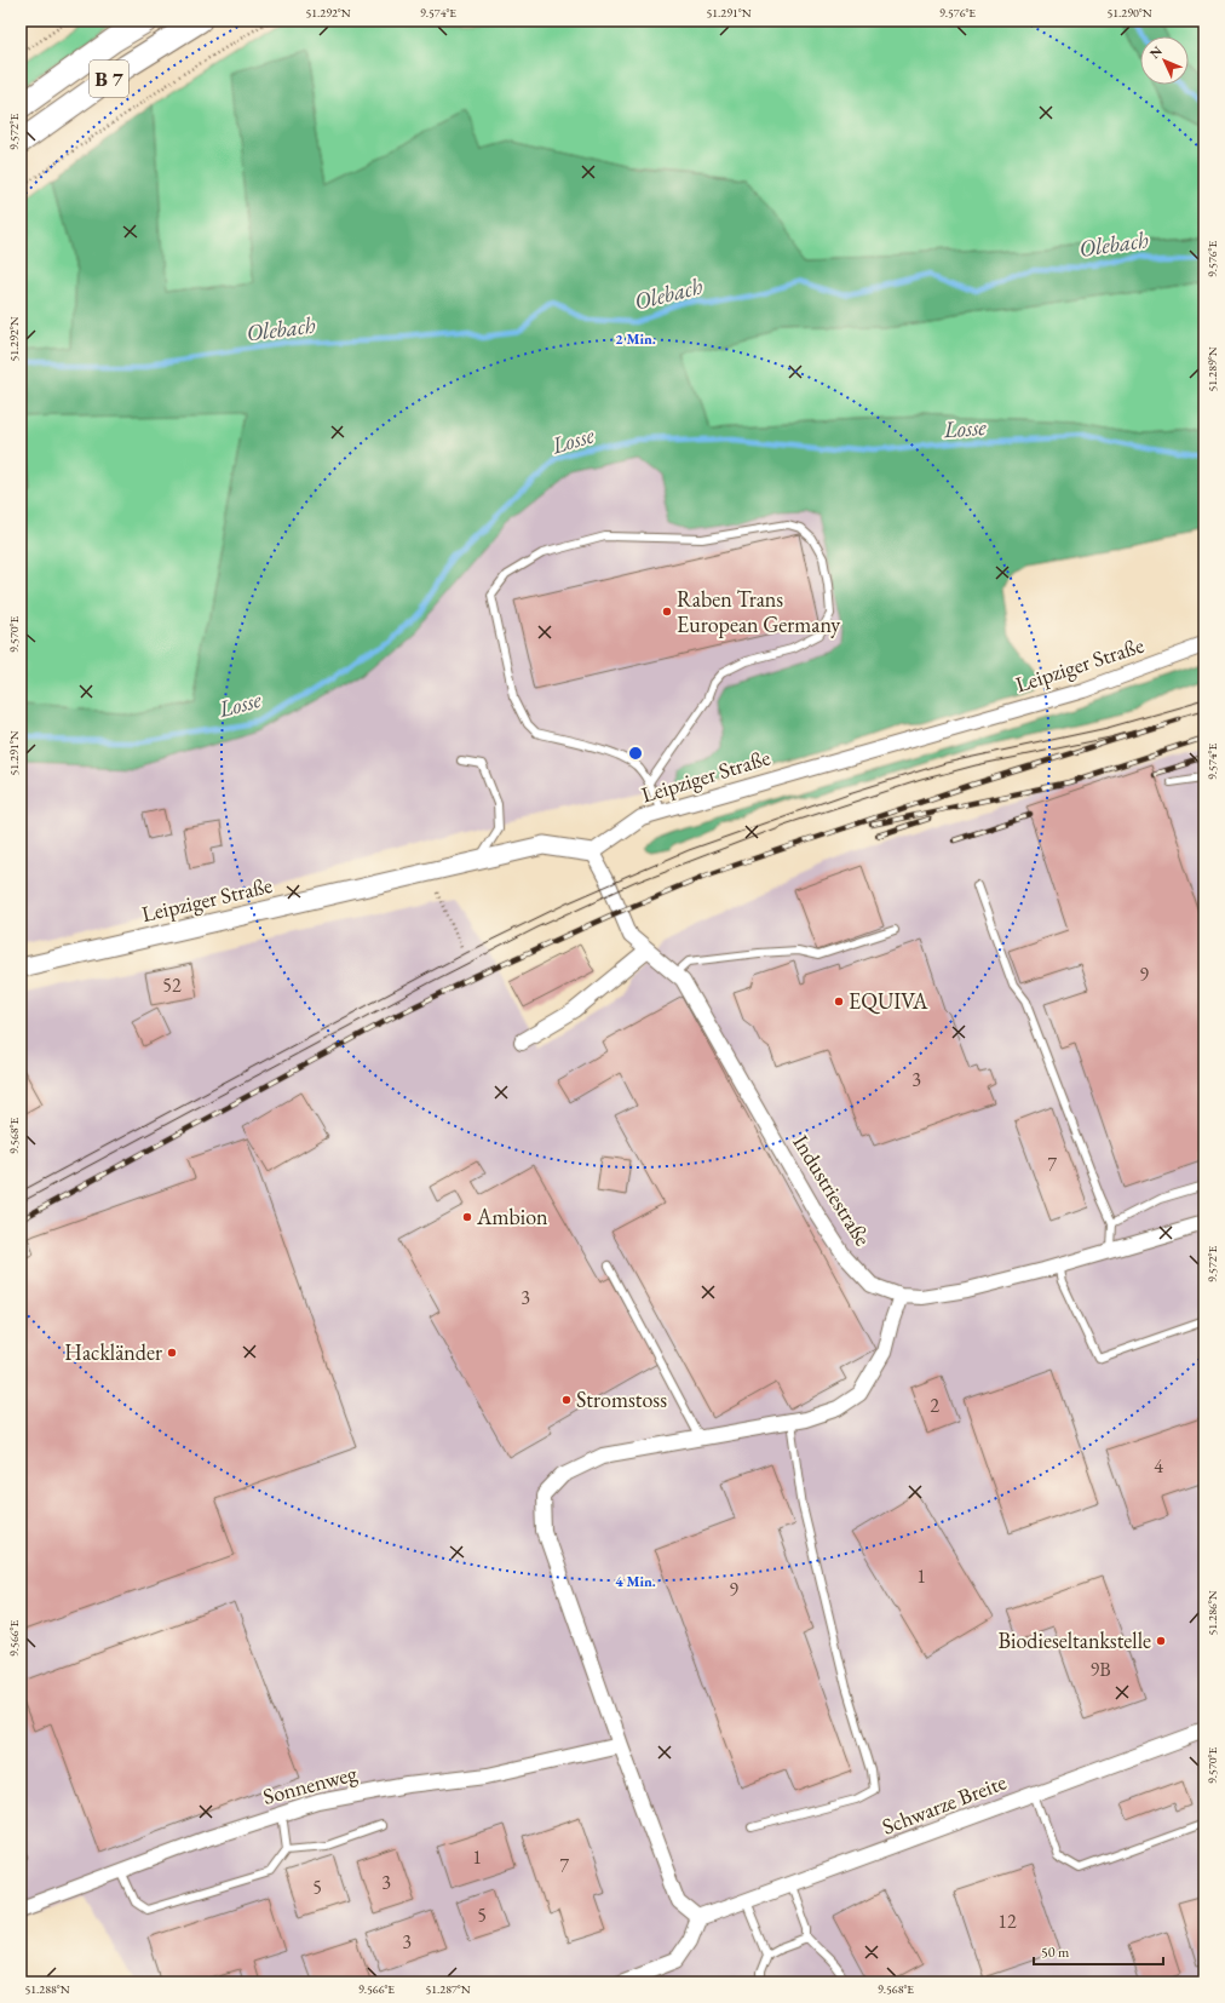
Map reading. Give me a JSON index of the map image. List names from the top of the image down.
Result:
{
  "streets": {
    "highway": ["B 7"],
    "street": [
      "Leipziger Straße",
      "Industriestraße",
      "Sonnenweg",
      "Schwarze Breite"
    ]
  },
  "crossings": [
    ["Leipziger Straße", "Industriestraße"]
  ],
  "water": ["Olebach", "Losse"],
  "places": [
    "Raben Trans European Germany",
    "EQUIVA",
    "Ambion",
    "Hackländer",
    "Stromstoss",
    "Biodieseltankstelle"
  ],
  "house_numbers": [
    "9",
    "52",
    "3",
    "7",
    "3",
    "2",
    "4",
    "1",
    "9",
    "9B",
    "1",
    "7",
    "3",
    "5",
    "5",
    "12",
    "3"
  ],
  "scale_bar": "50 m",
  "north": "top left",
  "coordinates": [
    "51.292°N",
    "9.574°E",
    "51.291°N",
    "9.576°E",
    "51.290°N",
    "9.572°E",
    "51.289°N",
    "9.570°E",
    "9.568°E",
    "51.286°N",
    "9.566°E",
    "51.288°N",
    "51.287°N"
  ],
  "rings": ["2 Min.", "4 Min."]
}
